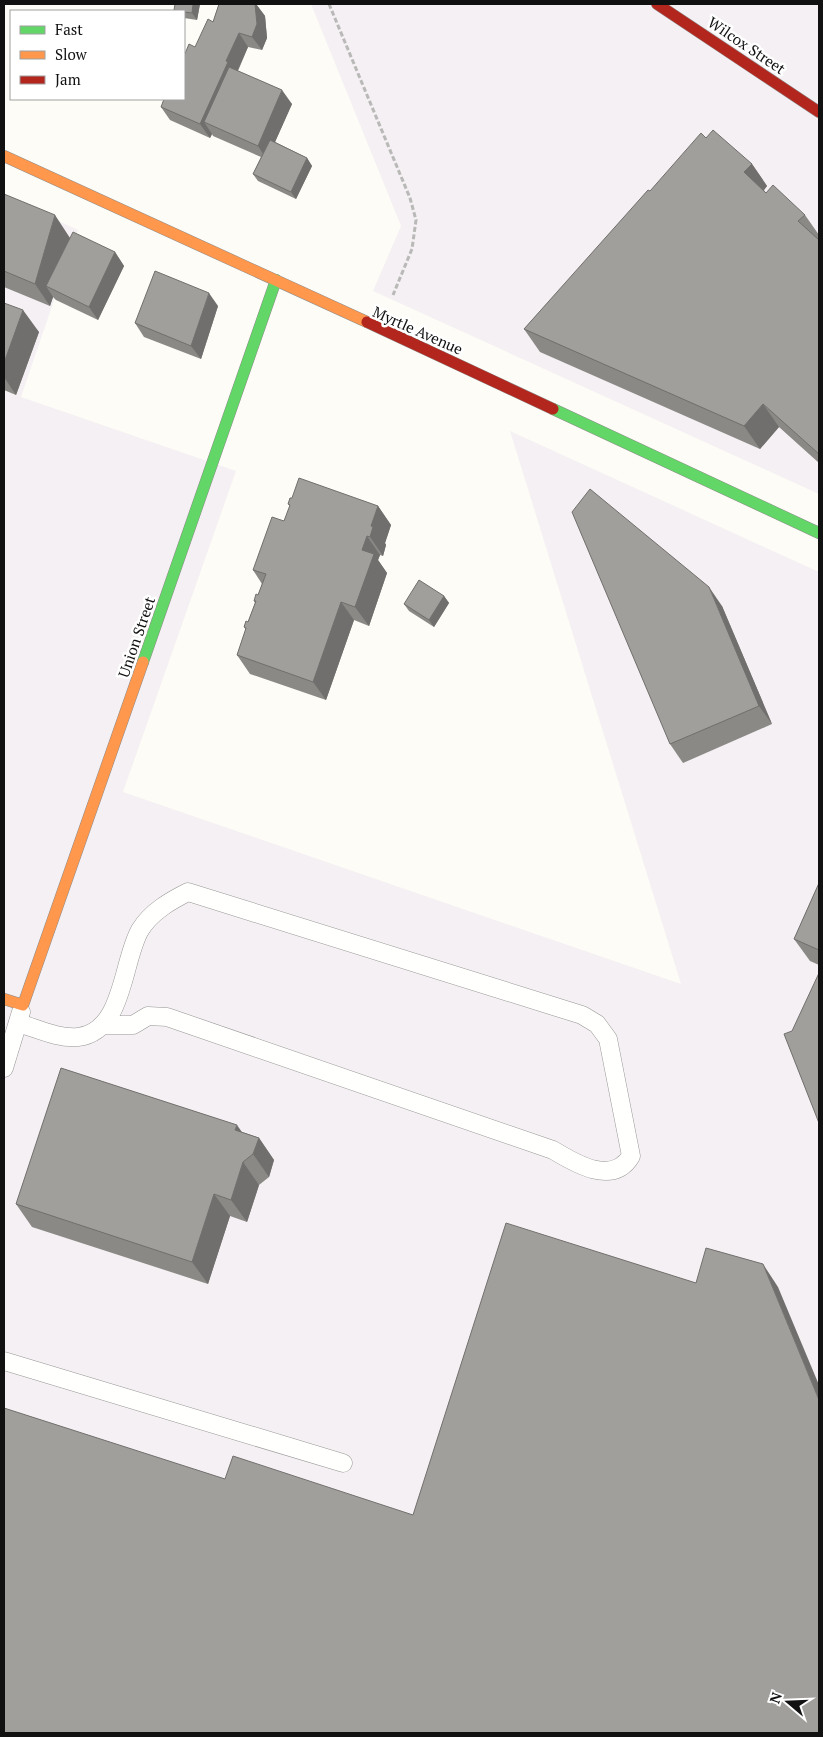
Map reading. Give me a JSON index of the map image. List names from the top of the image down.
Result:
{
  "streets": {
    "street": ["Wilcox Street", "Myrtle Avenue", "Union Street"]
  },
  "crossings": [
    ["Myrtle Avenue", "Union Street"]
  ],
  "legend": ["Fast", "Slow", "Jam"],
  "north": "left"
}
